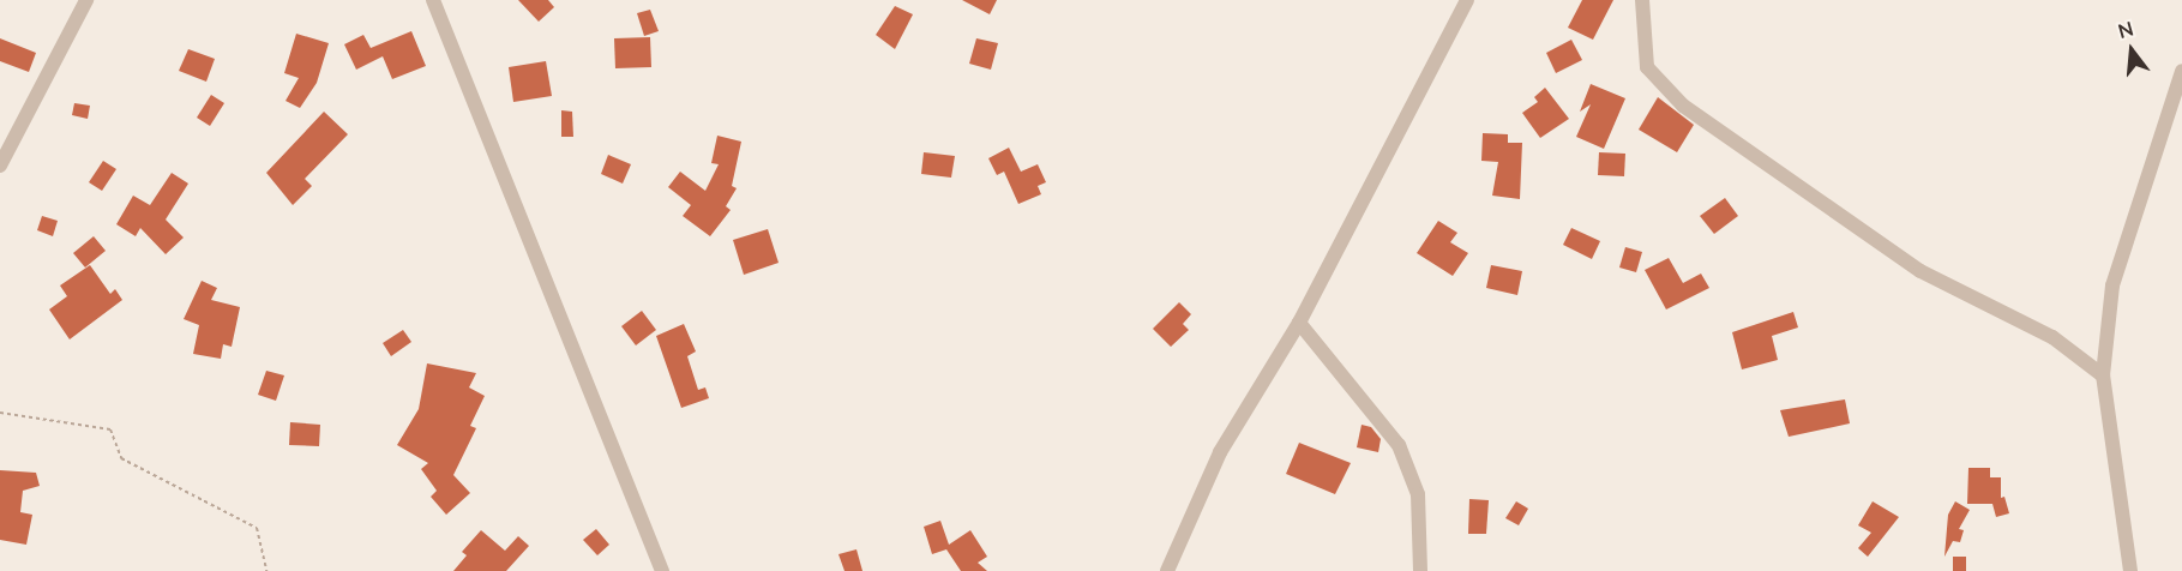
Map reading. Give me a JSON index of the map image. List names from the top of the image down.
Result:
{
  "north": "top"
}
